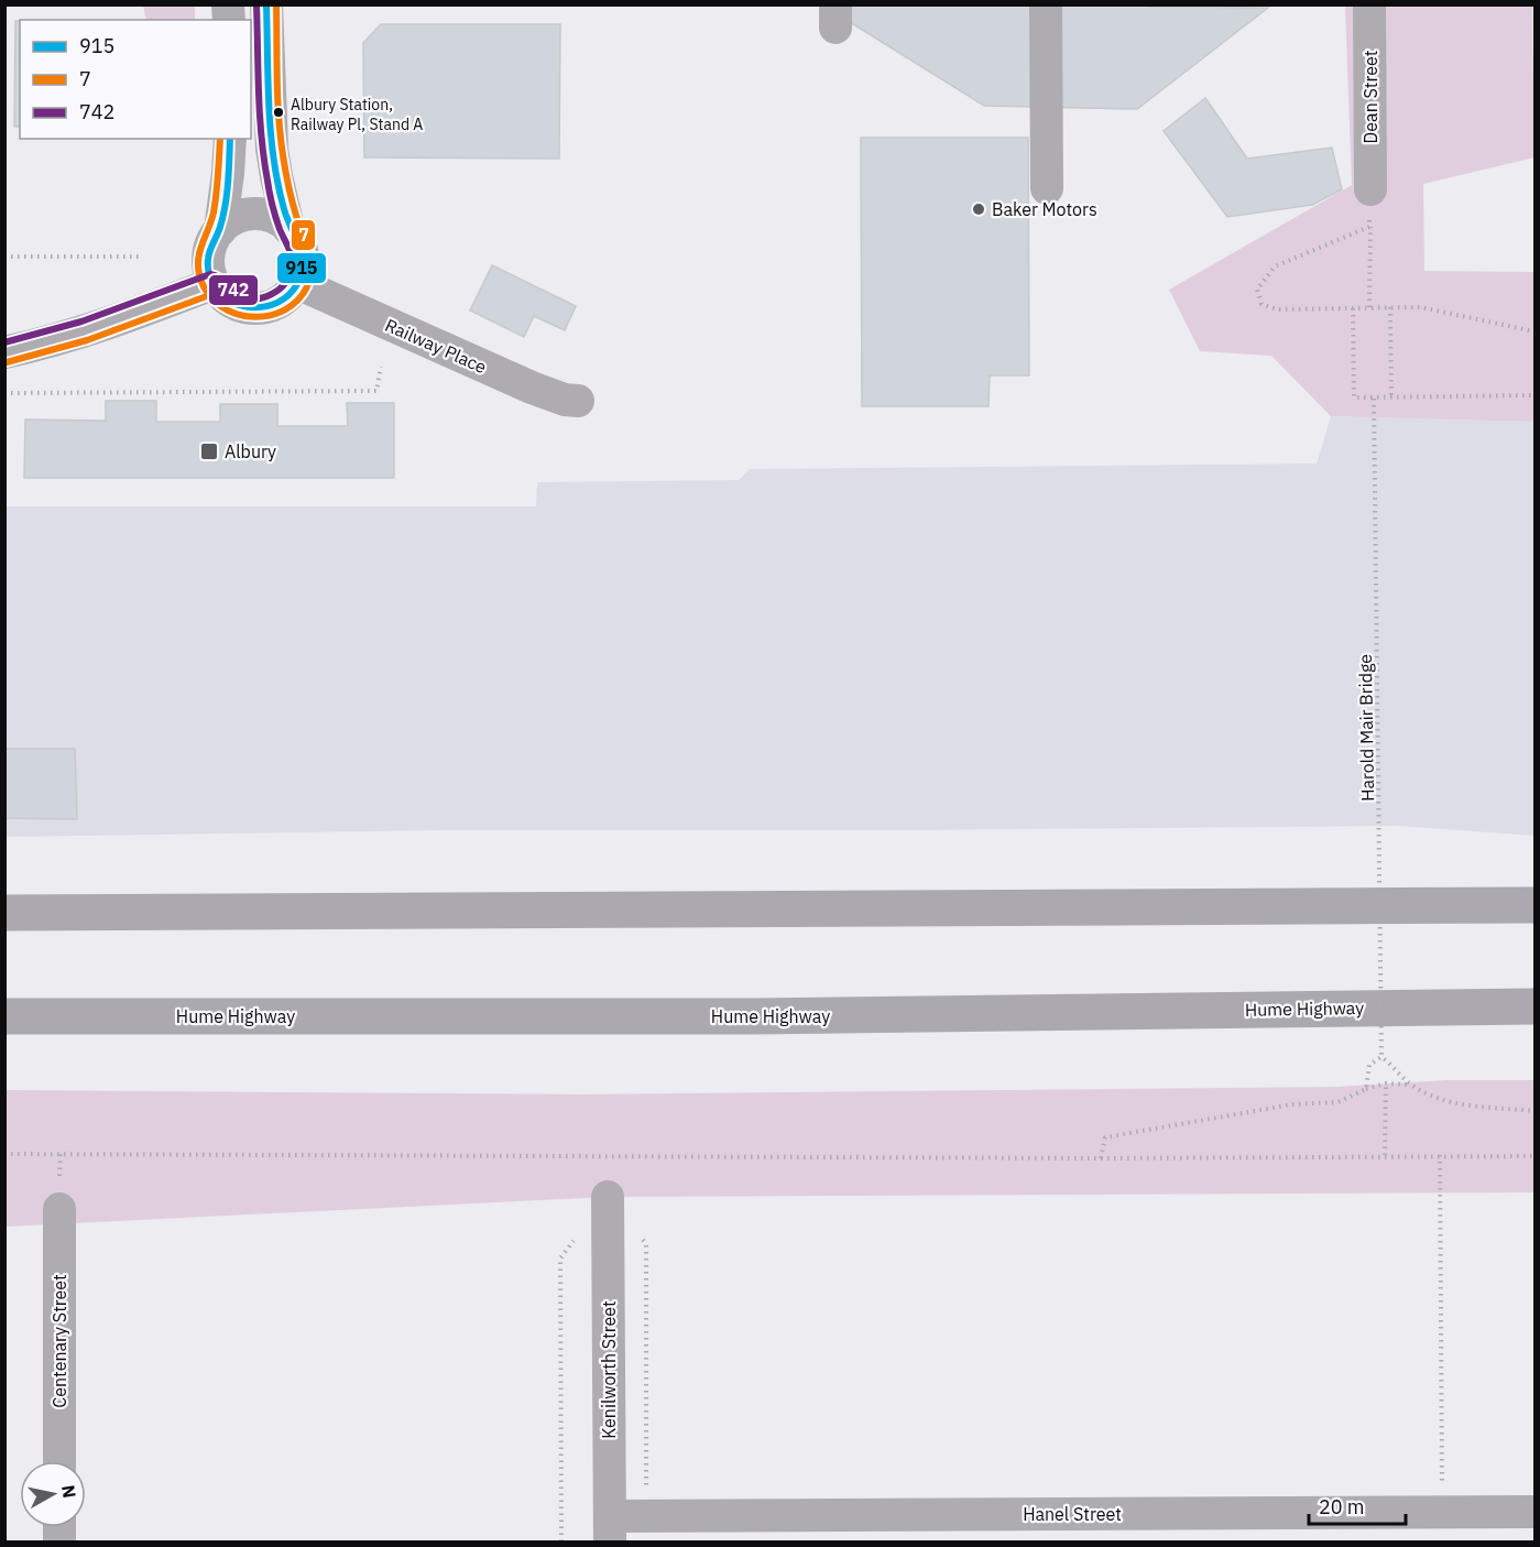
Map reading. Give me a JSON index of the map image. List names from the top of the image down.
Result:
{
  "streets": {
    "highway": ["Hume Highway"],
    "street": [
      "Dean Street",
      "Railway Place",
      "Centenary Street",
      "Kenilworth Street",
      "Hanel Street"
    ],
    "path": ["Harold Mair Bridge"]
  },
  "crossings": [
    ["Kenilworth Street", "Hanel Street"]
  ],
  "places": {
    "other": ["Albury Station, Railway Pl, Stand A", "Baker Motors"],
    "transit": ["Albury"]
  },
  "lines": ["transit line 915", "transit line 7", "transit line 742"],
  "legend": ["915", "7", "742"],
  "scale_bar": "20 m",
  "north": "right"
}
